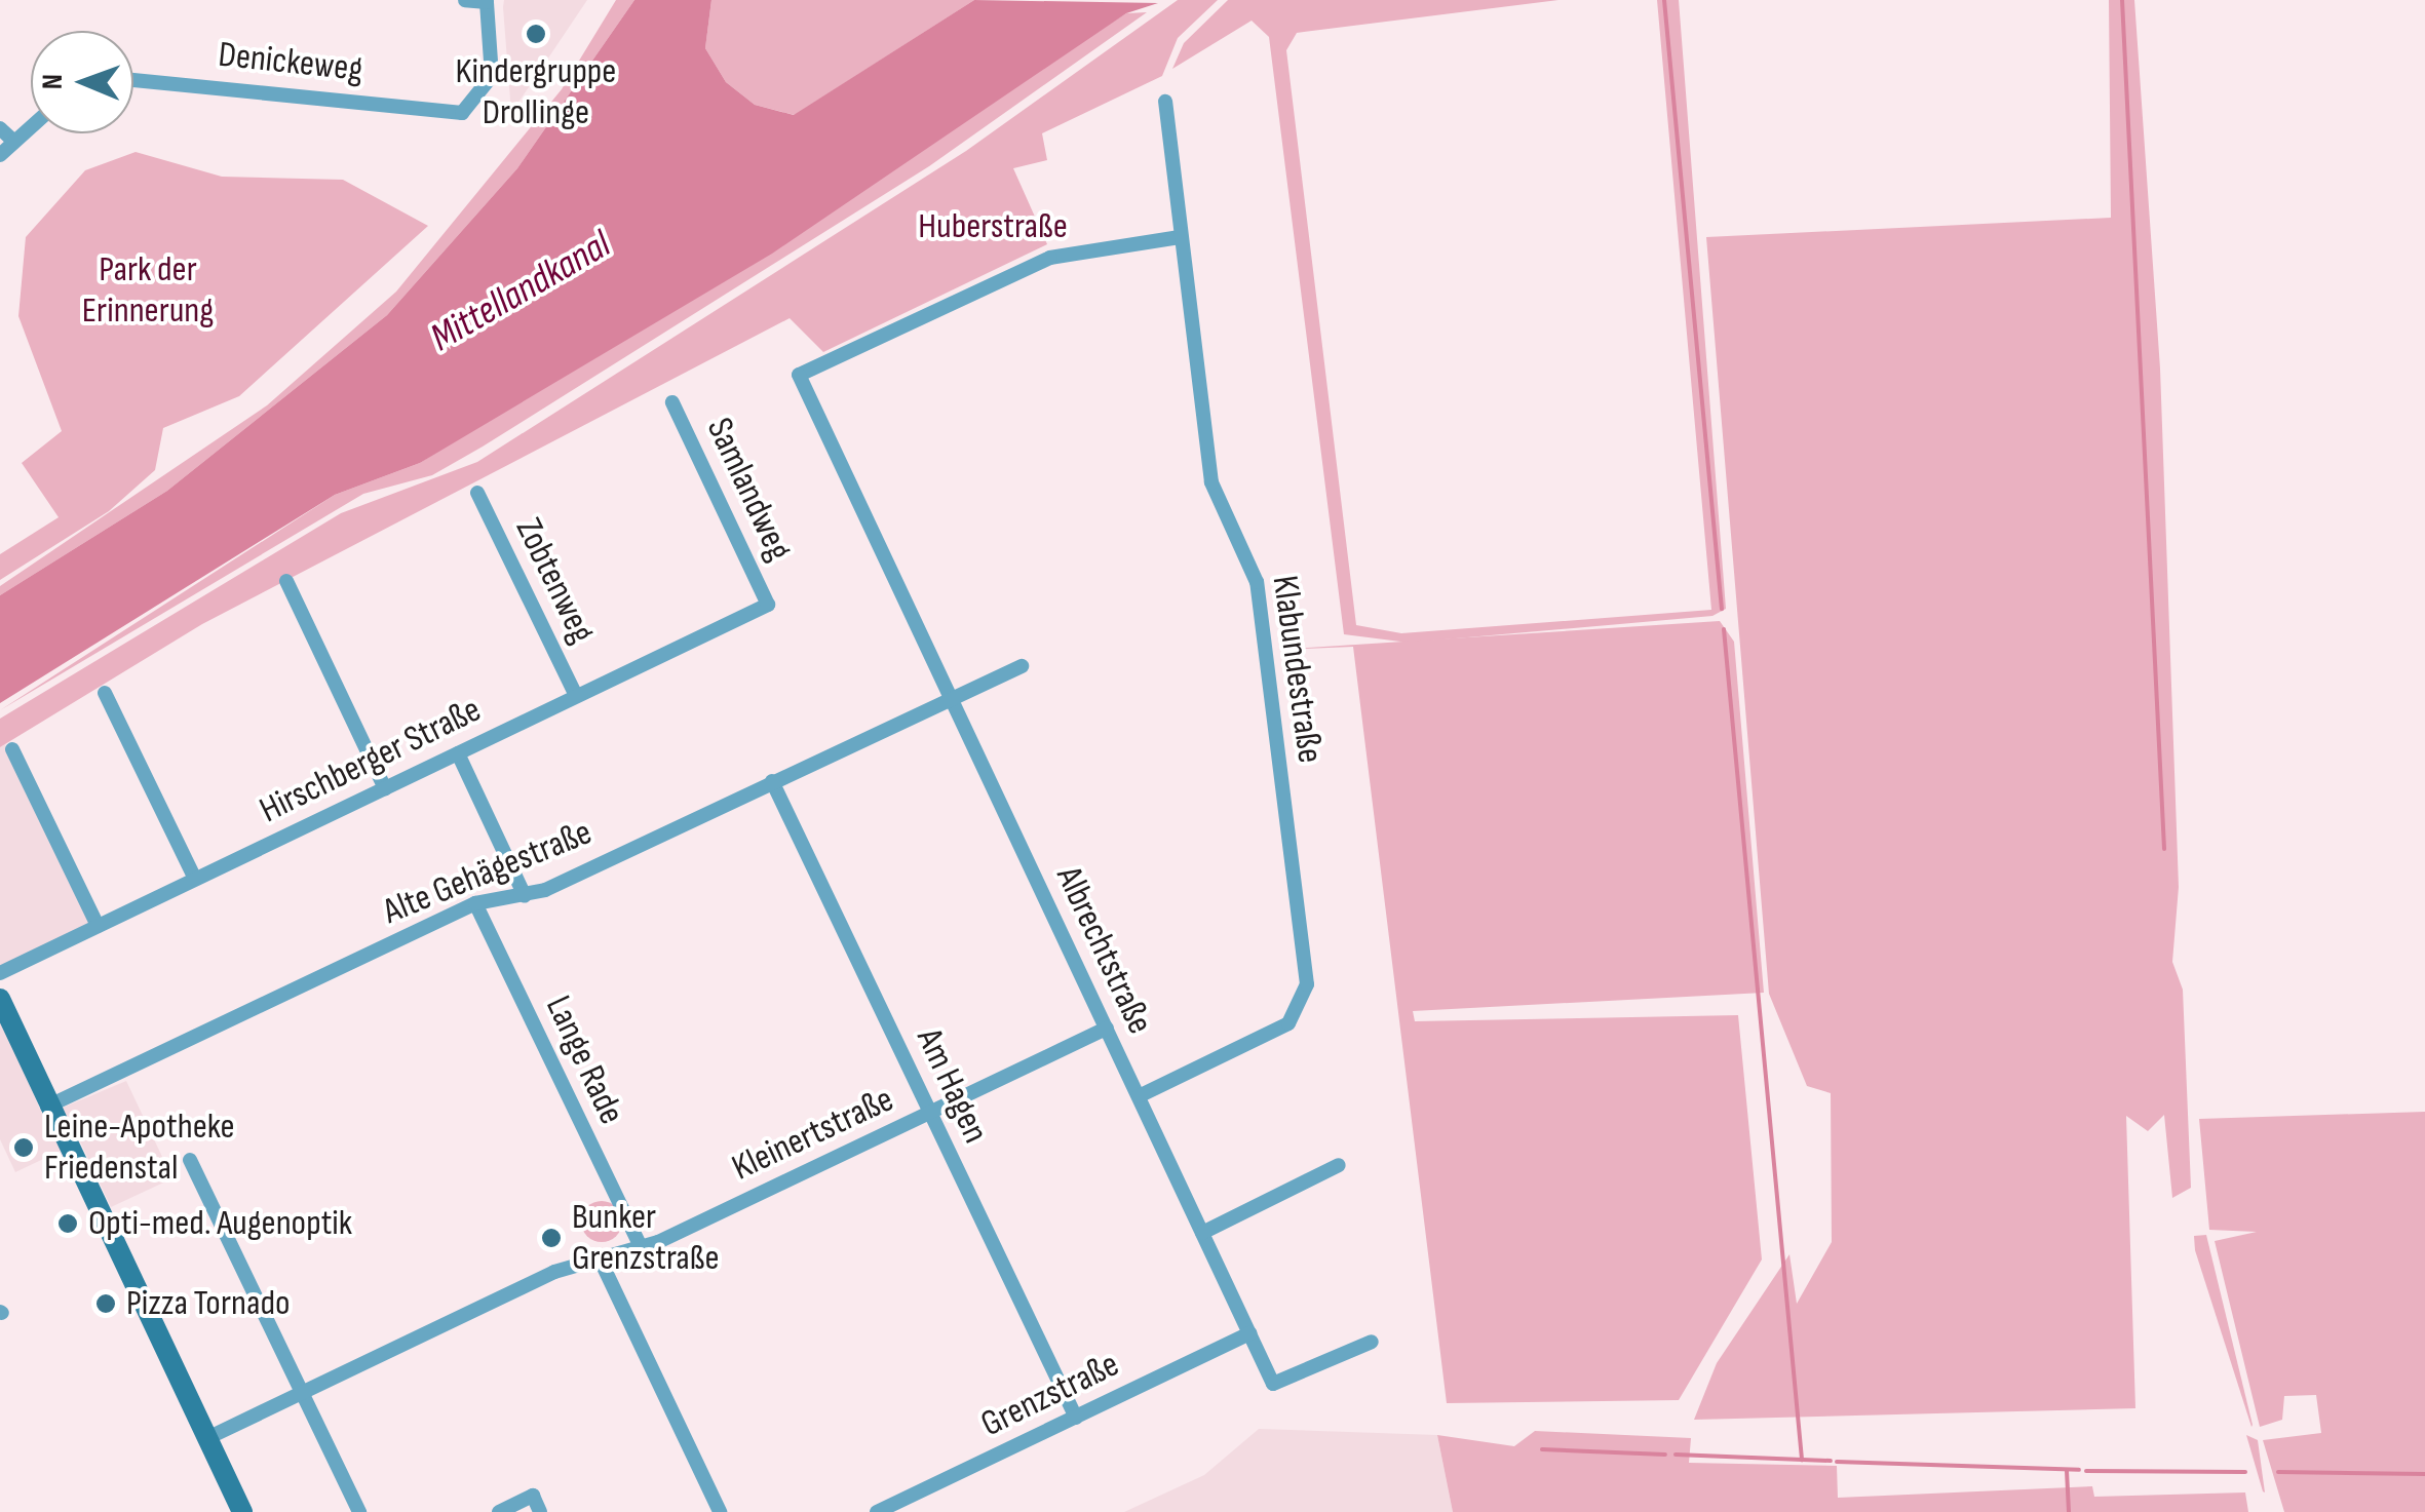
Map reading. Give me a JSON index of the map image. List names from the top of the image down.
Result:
{
  "streets": {
    "street": [
      "Denickeweg",
      "Samlandweg",
      "Zobtenweg",
      "Klabundestraße",
      "Hirschberger Straße",
      "Alte Gehägestraße",
      "Albrechtstraße",
      "Lange Rade",
      "Am Hagen",
      "Kleinertstraße",
      "Grenzstraße"
    ]
  },
  "crossings": [
    ["Samlandweg", "Hirschberger Straße"],
    ["Zobtenweg", "Hirschberger Straße"],
    ["Klabundestraße", "Albrechtstraße"],
    ["Alte Gehägestraße", "Albrechtstraße"],
    ["Alte Gehägestraße", "Lange Rade"],
    ["Alte Gehägestraße", "Am Hagen"],
    ["Albrechtstraße", "Kleinertstraße"],
    ["Albrechtstraße", "Grenzstraße"],
    ["Lange Rade", "Kleinertstraße"],
    ["Am Hagen", "Kleinertstraße"],
    ["Am Hagen", "Grenzstraße"]
  ],
  "water": ["Mittellandkanal"],
  "parks": ["Huberstraße", "Park der Erinnerung"],
  "places": [
    "Kindergruppe Drollinge",
    "Leine-Apotheke Friedenstal",
    "Opti-med. Augenoptik",
    "Bunker Grenzstraße",
    "Pizza Tornado"
  ],
  "north": "left"
}
